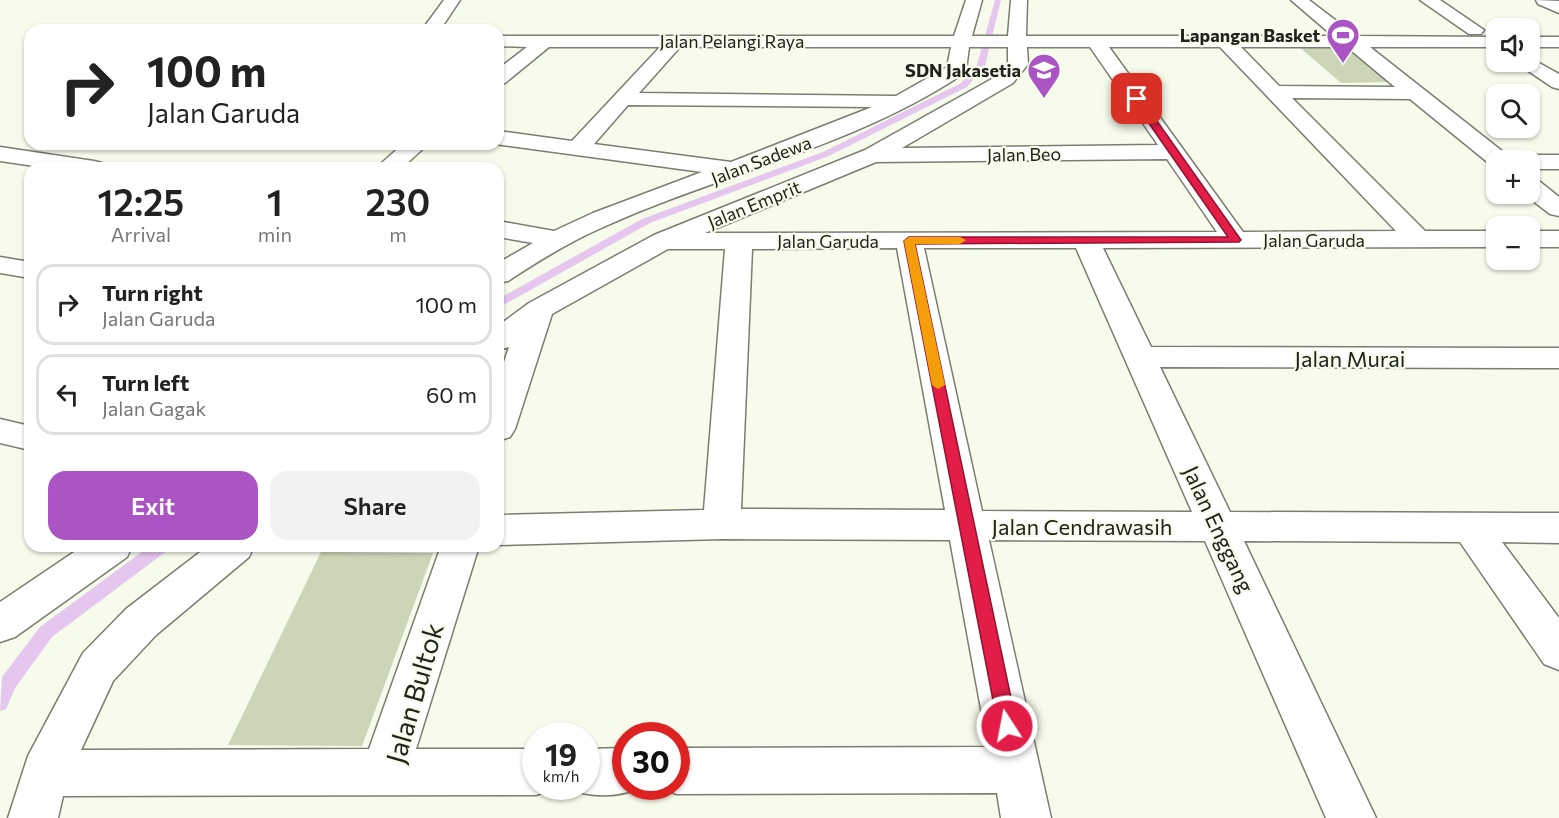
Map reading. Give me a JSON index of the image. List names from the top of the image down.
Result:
{
  "streets": {
    "street": [
      "Jalan Pelangi Raya",
      "Jalan Beo",
      "Jalan Sadewa",
      "Jalan Emprit",
      "Jalan Garuda",
      "Jalan Murai",
      "Jalan Cendrawasih",
      "Jalan Enggang",
      "Jalan Bultok"
    ]
  },
  "crossings": [
    ["Jalan Pelangi Raya", "Jalan Sadewa"],
    ["Jalan Pelangi Raya", "Jalan Emprit"],
    ["Jalan Beo", "Jalan Emprit"],
    ["Jalan Emprit", "Jalan Garuda"],
    ["Jalan Garuda", "Jalan Enggang"],
    ["Jalan Murai", "Jalan Enggang"],
    ["Jalan Cendrawasih", "Jalan Enggang"]
  ],
  "places": {
    "sports": ["Lapangan Basket"],
    "school or university": ["SDN Jakasetia"]
  },
  "page": {
    "map_buttons": ["+", "−"],
    "turn": ["100 m", "Jalan Garuda"],
    "eta": [
      "12:25",
      "Arrival",
      "1",
      "min",
      "230",
      "m"
    ],
    "list": [
      {
        "name": "Turn right",
        "note": "Jalan Garuda",
        "value": "100 m"
      },
      {
        "name": "Turn left",
        "note": "Jalan Gagak",
        "value": "60 m"
      }
    ],
    "buttons": ["Exit", "Share"],
    "speed": "19 km/h",
    "limit": "30"
  }
}
